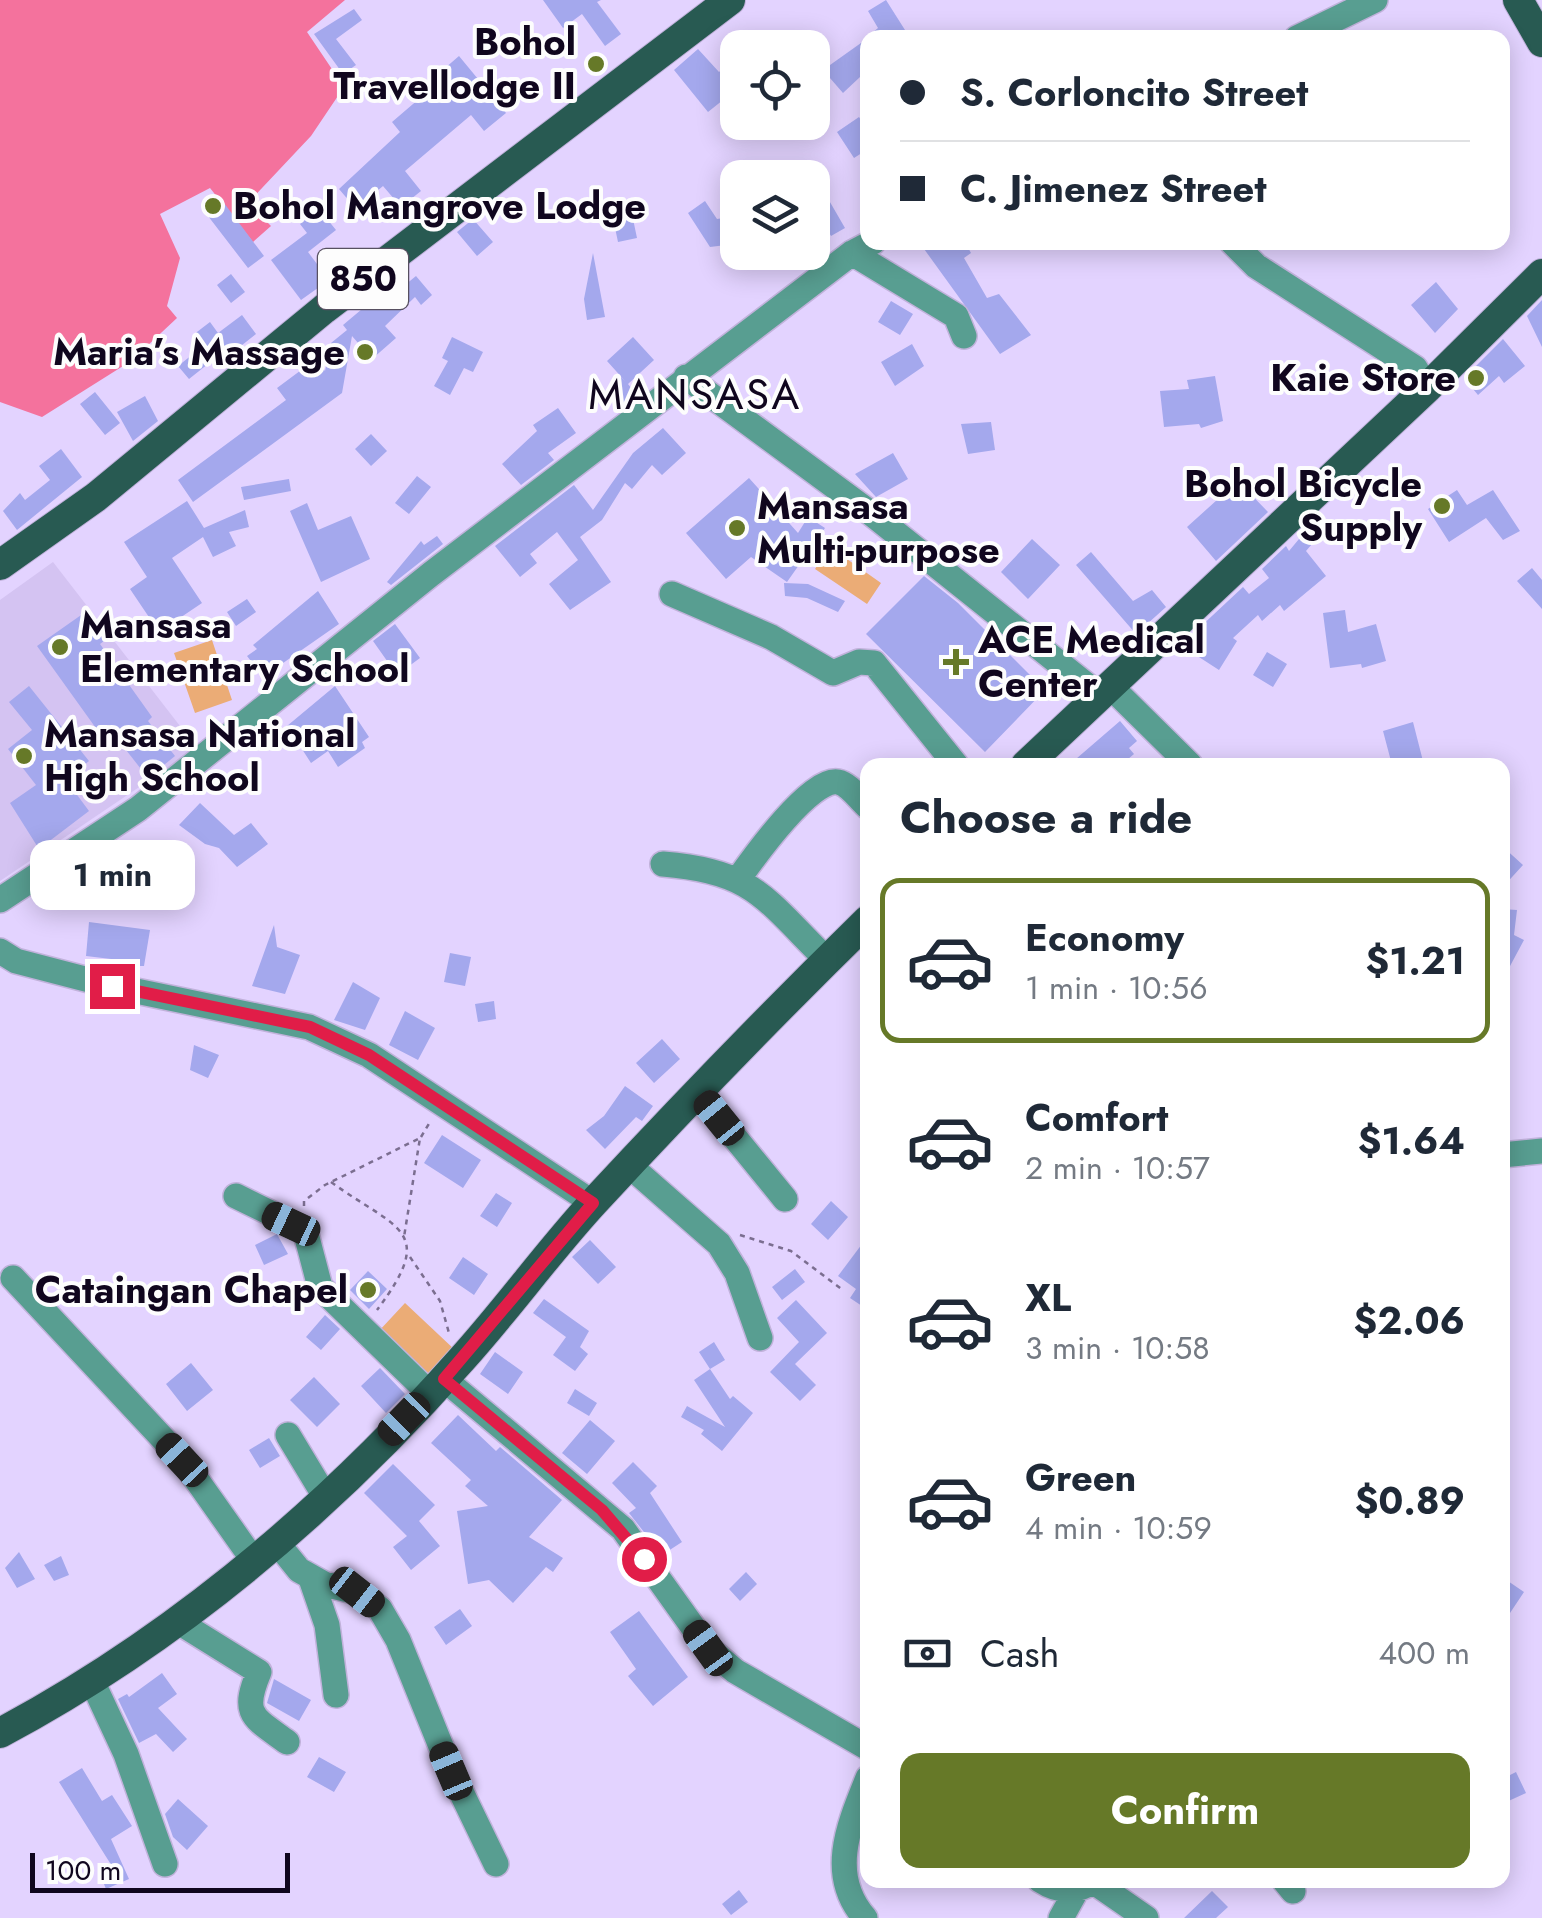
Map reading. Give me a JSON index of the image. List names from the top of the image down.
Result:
{
  "streets": {
    "main road": ["850"]
  },
  "districts": ["MANSASA"],
  "places": {
    "other": [
      "Bohol Travellodge II",
      "Bohol Mangrove Lodge",
      "Maria’s Massage",
      "Kaie Store",
      "Bohol Bicycle Supply",
      "Mansasa Multi-purpose",
      "Mansasa Elementary School",
      "Mansasa National High School",
      "Cataingan Chapel"
    ],
    "health": ["ACE Medical Center"]
  },
  "scale_bar": "100 m",
  "page": {
    "banner": ["S. Corloncito Street", "C. Jimenez Street"],
    "heading": "Choose a ride",
    "bubble": "1 min",
    "list": [
      {
        "name": "Economy",
        "note": "1 min · 10:56",
        "value": "$1.21"
      },
      {
        "name": "Comfort",
        "note": "2 min · 10:57",
        "value": "$1.64"
      },
      {
        "name": "XL",
        "note": "3 min · 10:58",
        "value": "$2.06"
      },
      {
        "name": "Green",
        "note": "4 min · 10:59",
        "value": "$0.89"
      }
    ],
    "pay": ["Cash", "400 m"],
    "buttons": "Confirm",
    "scale": "100 m"
  }
}
